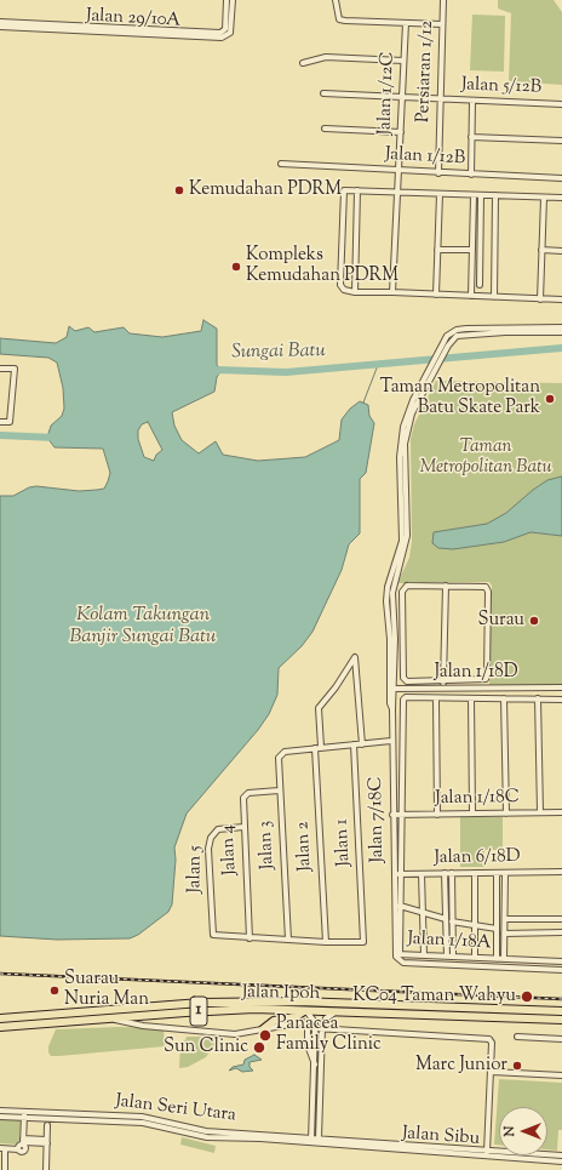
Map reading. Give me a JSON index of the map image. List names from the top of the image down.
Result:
{
  "streets": {
    "highway": ["Jalan Ipoh", "1"],
    "street": [
      "Jalan 29/10A",
      "Persiaran 1/12",
      "Jalan 5/12B",
      "Jalan 1/12C",
      "Jalan 1/12B",
      "Jalan 1/18D",
      "Jalan 1/18C",
      "Jalan 7/18C",
      "Jalan 1",
      "Jalan 3",
      "Jalan 2",
      "Jalan 4",
      "Jalan 6/18D",
      "Jalan 5",
      "Jalan 1/18A",
      "Jalan Seri Utara",
      "Jalan Sibu"
    ]
  },
  "crossings": [
    ["Persiaran 1/12", "Jalan 5/12B"],
    ["Persiaran 1/12", "Jalan 1/12B"],
    ["Jalan 5/12B", "Jalan 1/12C"],
    ["Jalan 1/12C", "Jalan 1/12B"],
    ["Jalan 1/18D", "Jalan 7/18C"],
    ["Jalan 1/18C", "Jalan 7/18C"],
    ["Jalan 7/18C", "Jalan 6/18D"],
    ["Jalan 7/18C", "Jalan 1/18A"],
    ["Jalan 1", "Jalan 2"],
    ["Jalan 3", "Jalan 2"],
    ["Jalan 3", "Jalan 4"],
    ["Jalan 4", "Jalan 5"],
    ["Jalan Seri Utara", "Jalan Sibu"]
  ],
  "water": ["Sungai Batu", "Kolam Takungan Banjir Sungai Batu"],
  "parks": ["Taman Metropolitan Batu"],
  "places": [
    "Kemudahan PDRM",
    "Kompleks Kemudahan PDRM",
    "Taman Metropolitan Batu Skate Park",
    "Surau",
    "Suarau Nuria Man",
    "KC04 Taman Wahyu",
    "Panacea Family Clinic",
    "Sun Clinic",
    "Marc Junior"
  ],
  "north": "left"
}
